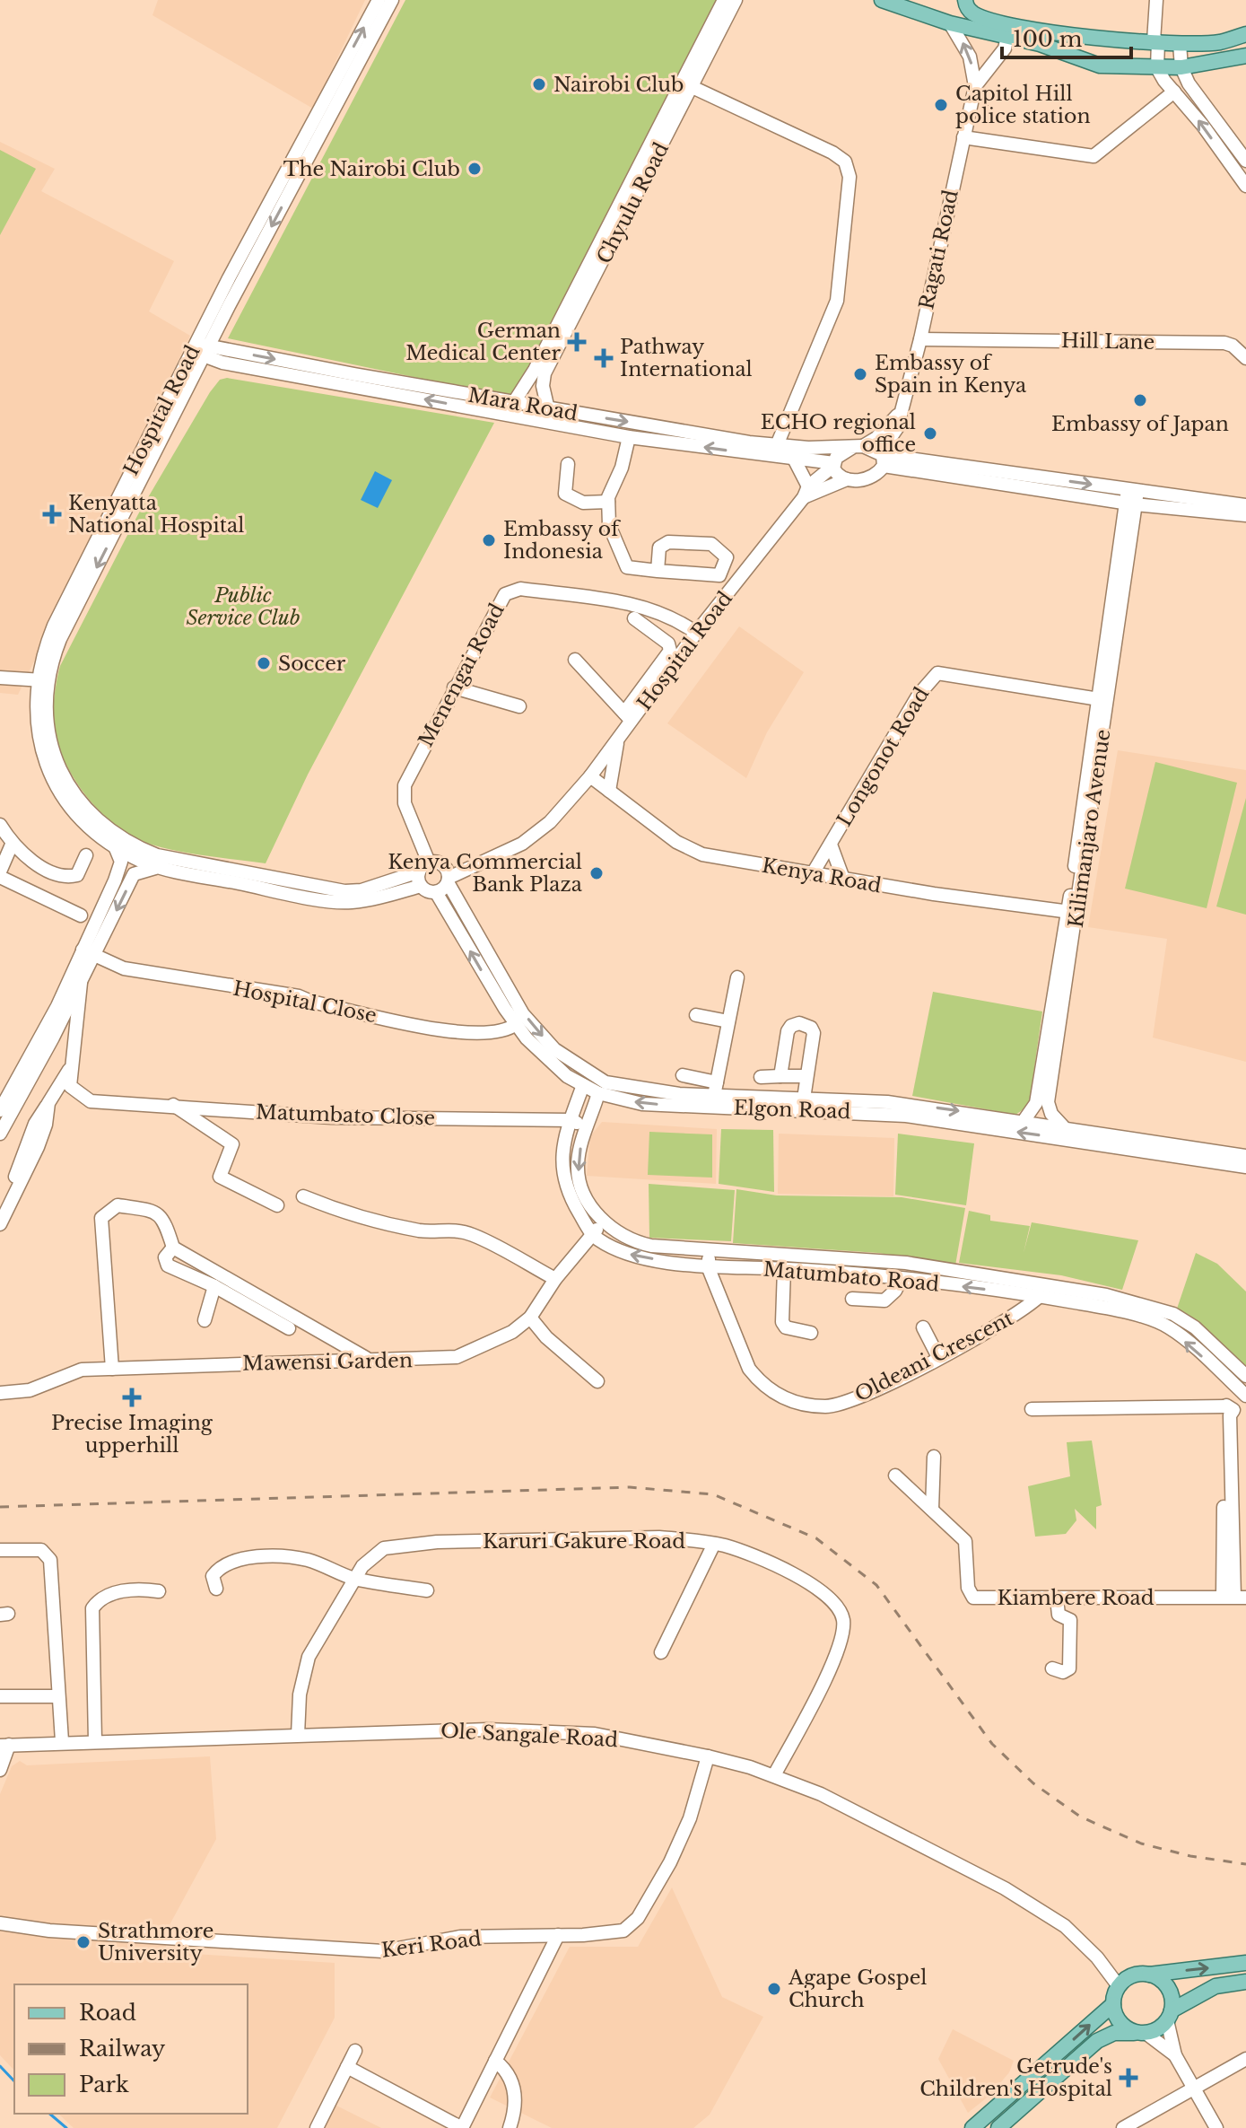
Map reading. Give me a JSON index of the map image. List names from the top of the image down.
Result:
{
  "streets": {
    "street": [
      "Chyulu Road",
      "Ragati Road",
      "Hill Lane",
      "Mara Road",
      "Hospital Road",
      "Menengai Road",
      "Longonot Road",
      "Kilimanjaro Avenue",
      "Kenya Road",
      "Hospital Close",
      "Elgon Road",
      "Matumbato Close",
      "Matumbato Road",
      "Oldeani Crescent",
      "Mawensi Garden",
      "Karuri Gakure Road",
      "Kiambere Road",
      "Ole Sangale Road",
      "Keri Road"
    ]
  },
  "crossings": [
    ["Chyulu Road", "Mara Road"],
    ["Ragati Road", "Hill Lane"],
    ["Ragati Road", "Mara Road"],
    ["Mara Road", "Hospital Road"],
    ["Hospital Road", "Menengai Road"],
    ["Hospital Road", "Kenya Road"],
    ["Hospital Road", "Elgon Road"],
    ["Longonot Road", "Kilimanjaro Avenue"],
    ["Longonot Road", "Kenya Road"],
    ["Kilimanjaro Avenue", "Kenya Road"],
    ["Kilimanjaro Avenue", "Elgon Road"],
    ["Hospital Close", "Elgon Road"],
    ["Matumbato Road", "Oldeani Crescent"],
    ["Matumbato Road", "Mawensi Garden"],
    ["Karuri Gakure Road", "Ole Sangale Road"],
    ["Ole Sangale Road", "Keri Road"]
  ],
  "parks": ["Public Service Club"],
  "places": {
    "other": [
      "Nairobi Club",
      "Capitol Hill police station",
      "The Nairobi Club",
      "Embassy of Spain in Kenya",
      "Embassy of Japan",
      "ECHO regional office",
      "Embassy of Indonesia",
      "Soccer",
      "Kenya Commercial Bank Plaza",
      "Strathmore University",
      "Agape Gospel Church"
    ],
    "health": [
      "German Medical Center",
      "Pathway International",
      "Kenyatta National Hospital",
      "Precise Imaging upperhill",
      "Getrude's Children's Hospital"
    ]
  },
  "legend": ["Road", "Railway", "Park"],
  "scale_bar": "100 m"
}
